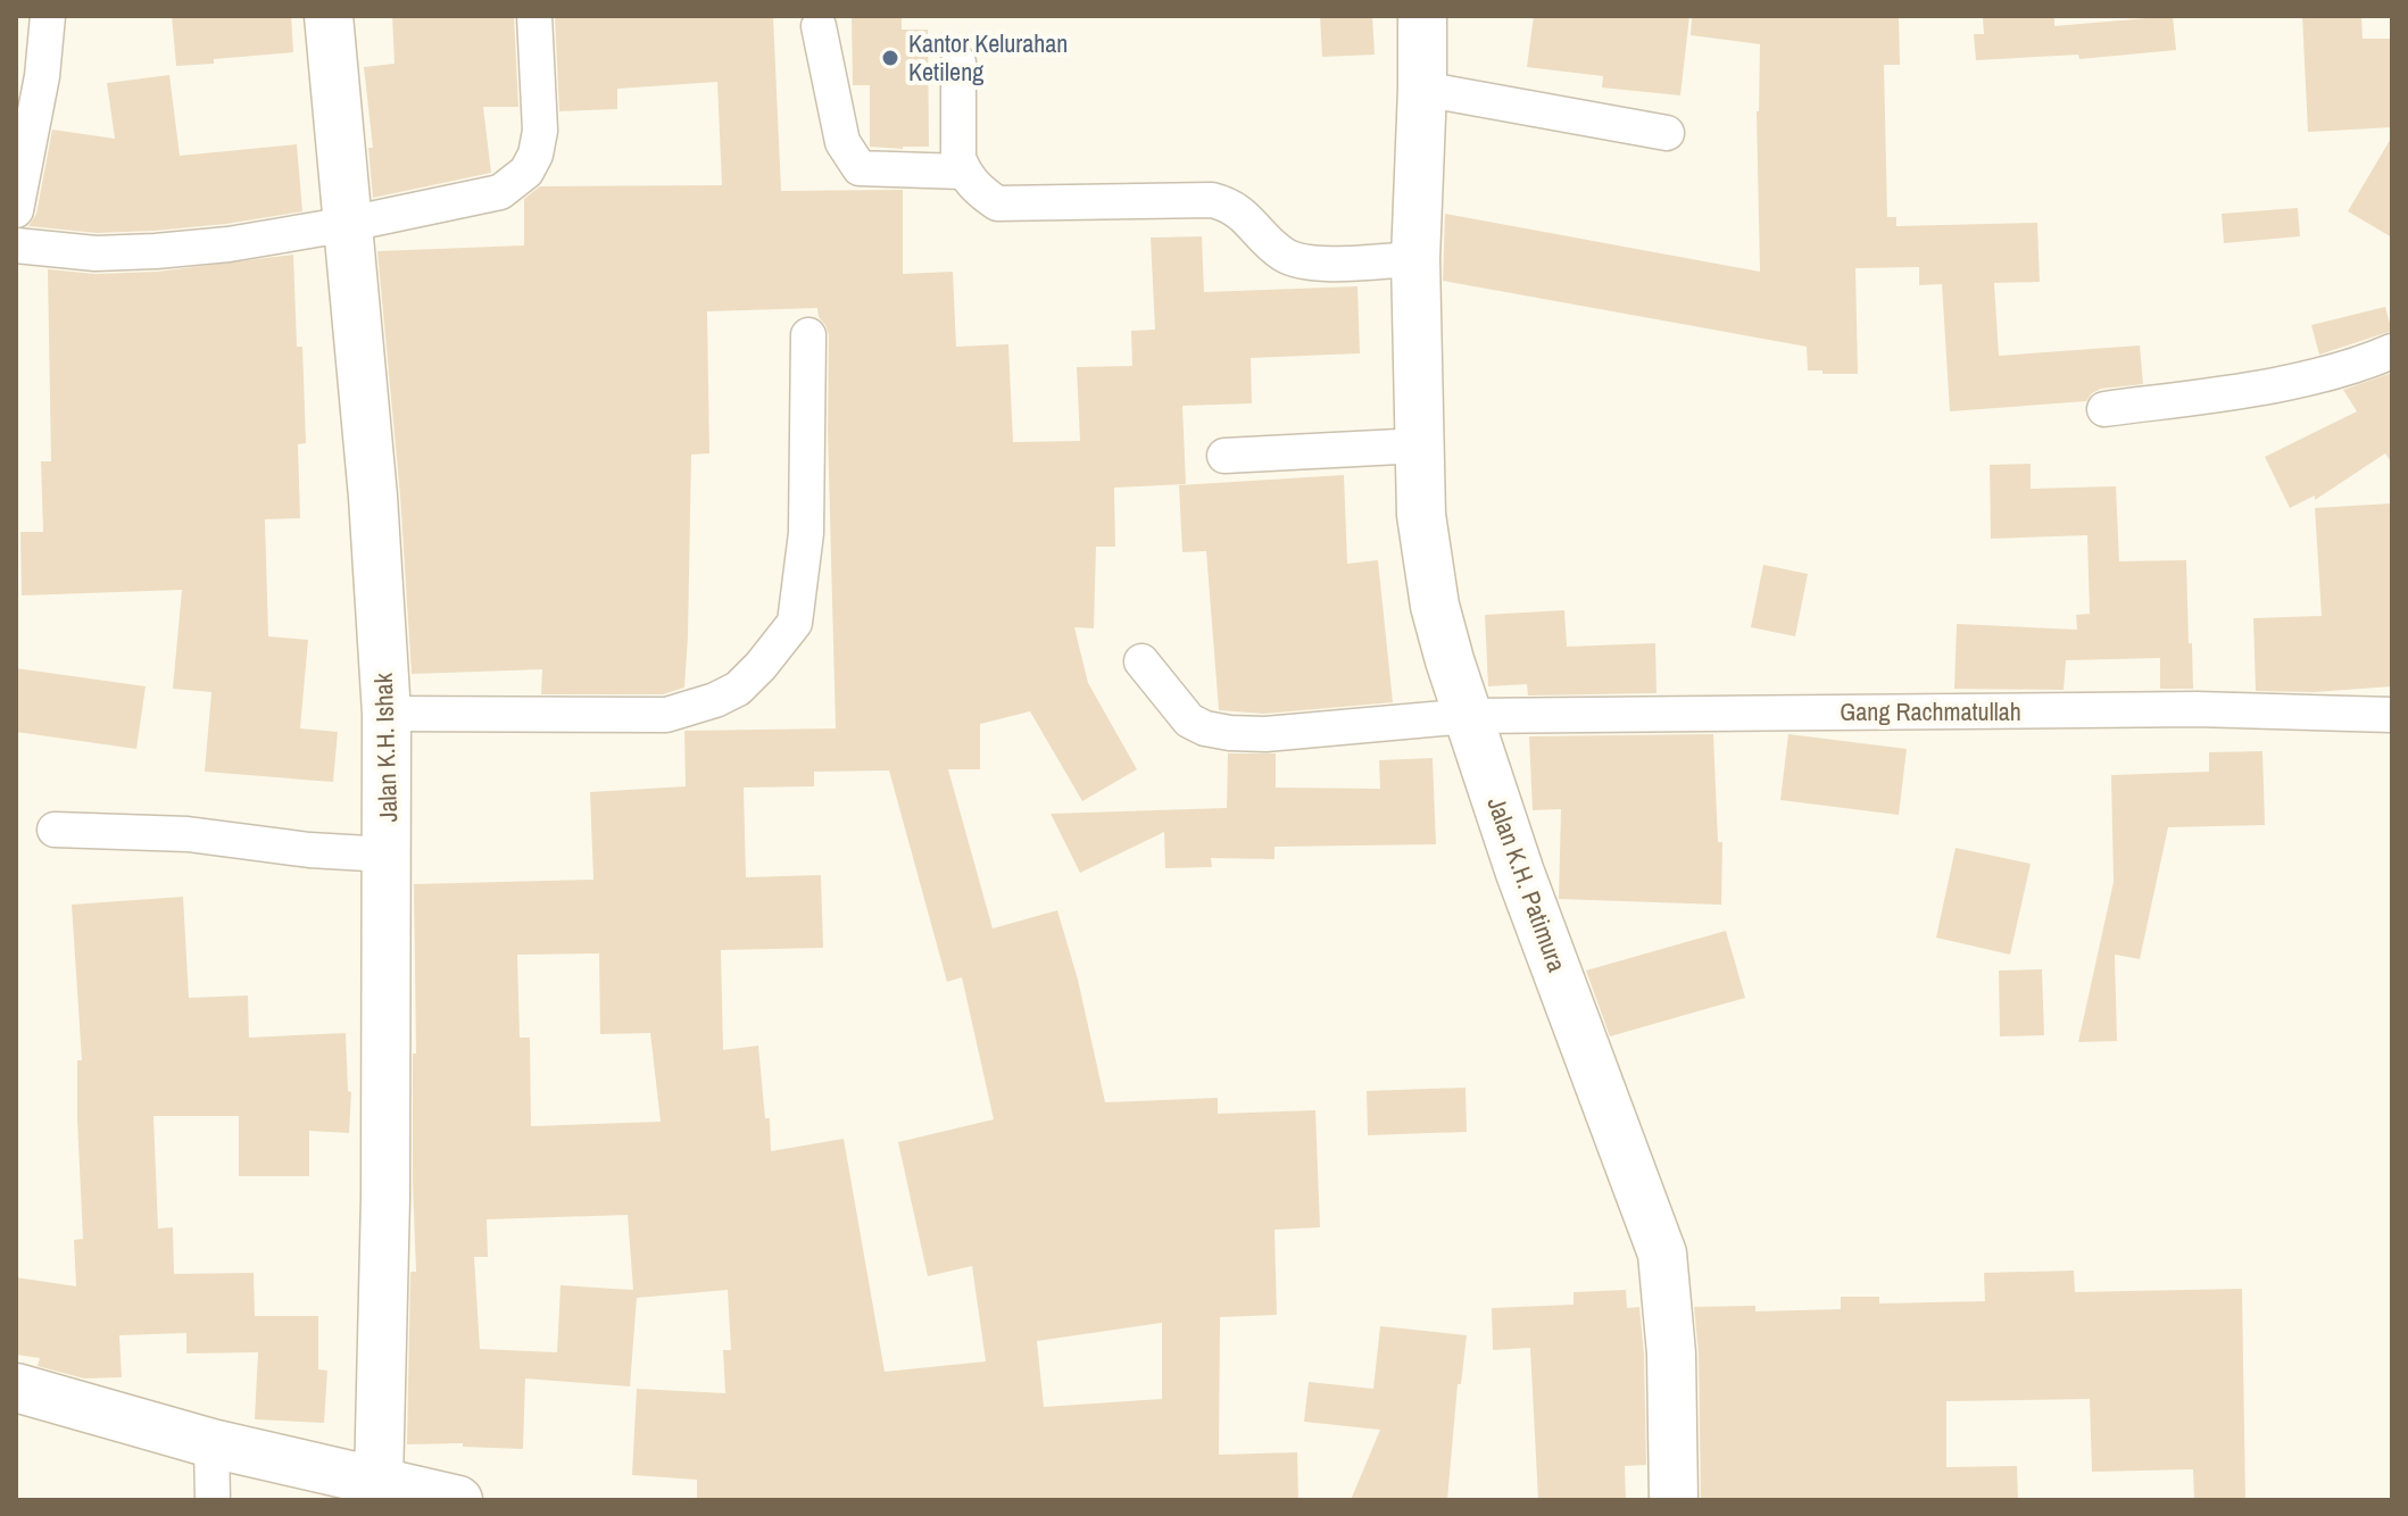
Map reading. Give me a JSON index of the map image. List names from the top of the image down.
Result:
{
  "streets": {
    "street": ["Gang Rachmatullah", "Jalan K.H. Ishak", "Jalan K.H. Patimura"]
  },
  "crossings": [
    ["Gang Rachmatullah", "Jalan K.H. Patimura"]
  ],
  "places": ["Kantor Kelurahan Ketileng"]
}
